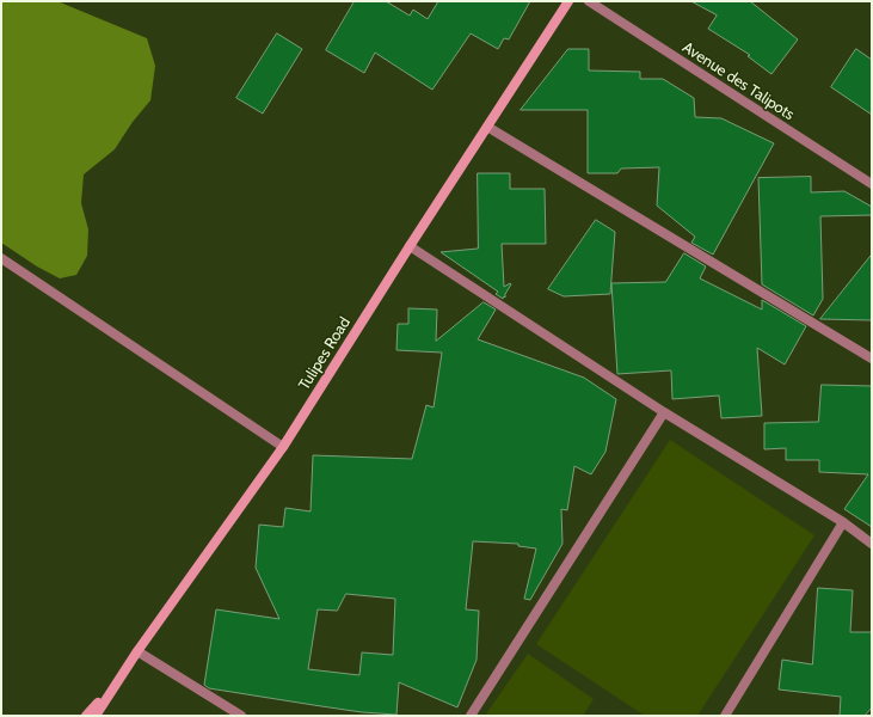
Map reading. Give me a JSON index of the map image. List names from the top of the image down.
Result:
{
  "streets": {
    "main road": ["Tulipes Road"],
    "street": ["Avenue des Talipots"]
  }
}
